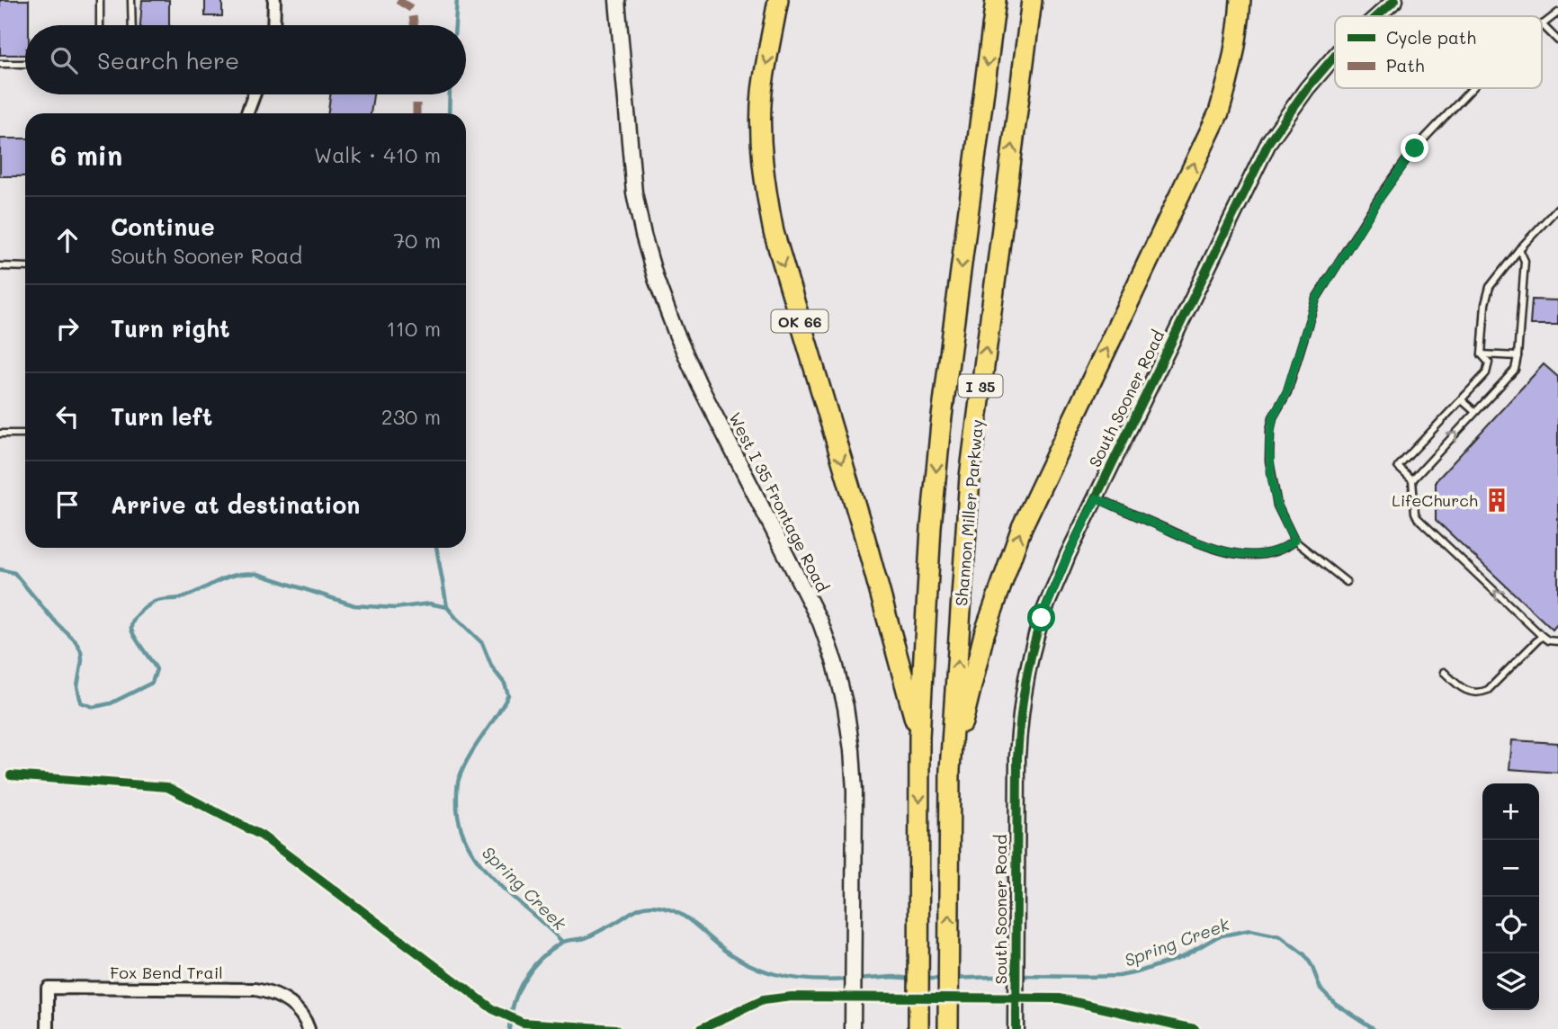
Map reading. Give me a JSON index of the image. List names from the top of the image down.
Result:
{
  "streets": {
    "highway": ["OK 66", "I 35", "Shannon Miller Parkway"],
    "street": ["South Sooner Road", "West I 35 Frontage Road", "Fox Bend Trail"]
  },
  "crossings": [
    ["OK 66", "I 35"]
  ],
  "water": ["Spring Creek"],
  "places": {
    "building": ["LifeChurch"]
  },
  "legend": ["Cycle path", "Path"],
  "page": {
    "search": "Search here",
    "heading": ["6 min", "Walk · 410 m"],
    "list": [
      ["Continue", "South Sooner Road", "70 m"],
      ["Turn right", "110 m"],
      ["Turn left", "230 m"],
      "Arrive at destination"
    ],
    "map_buttons": ["+", "−"]
  }
}
